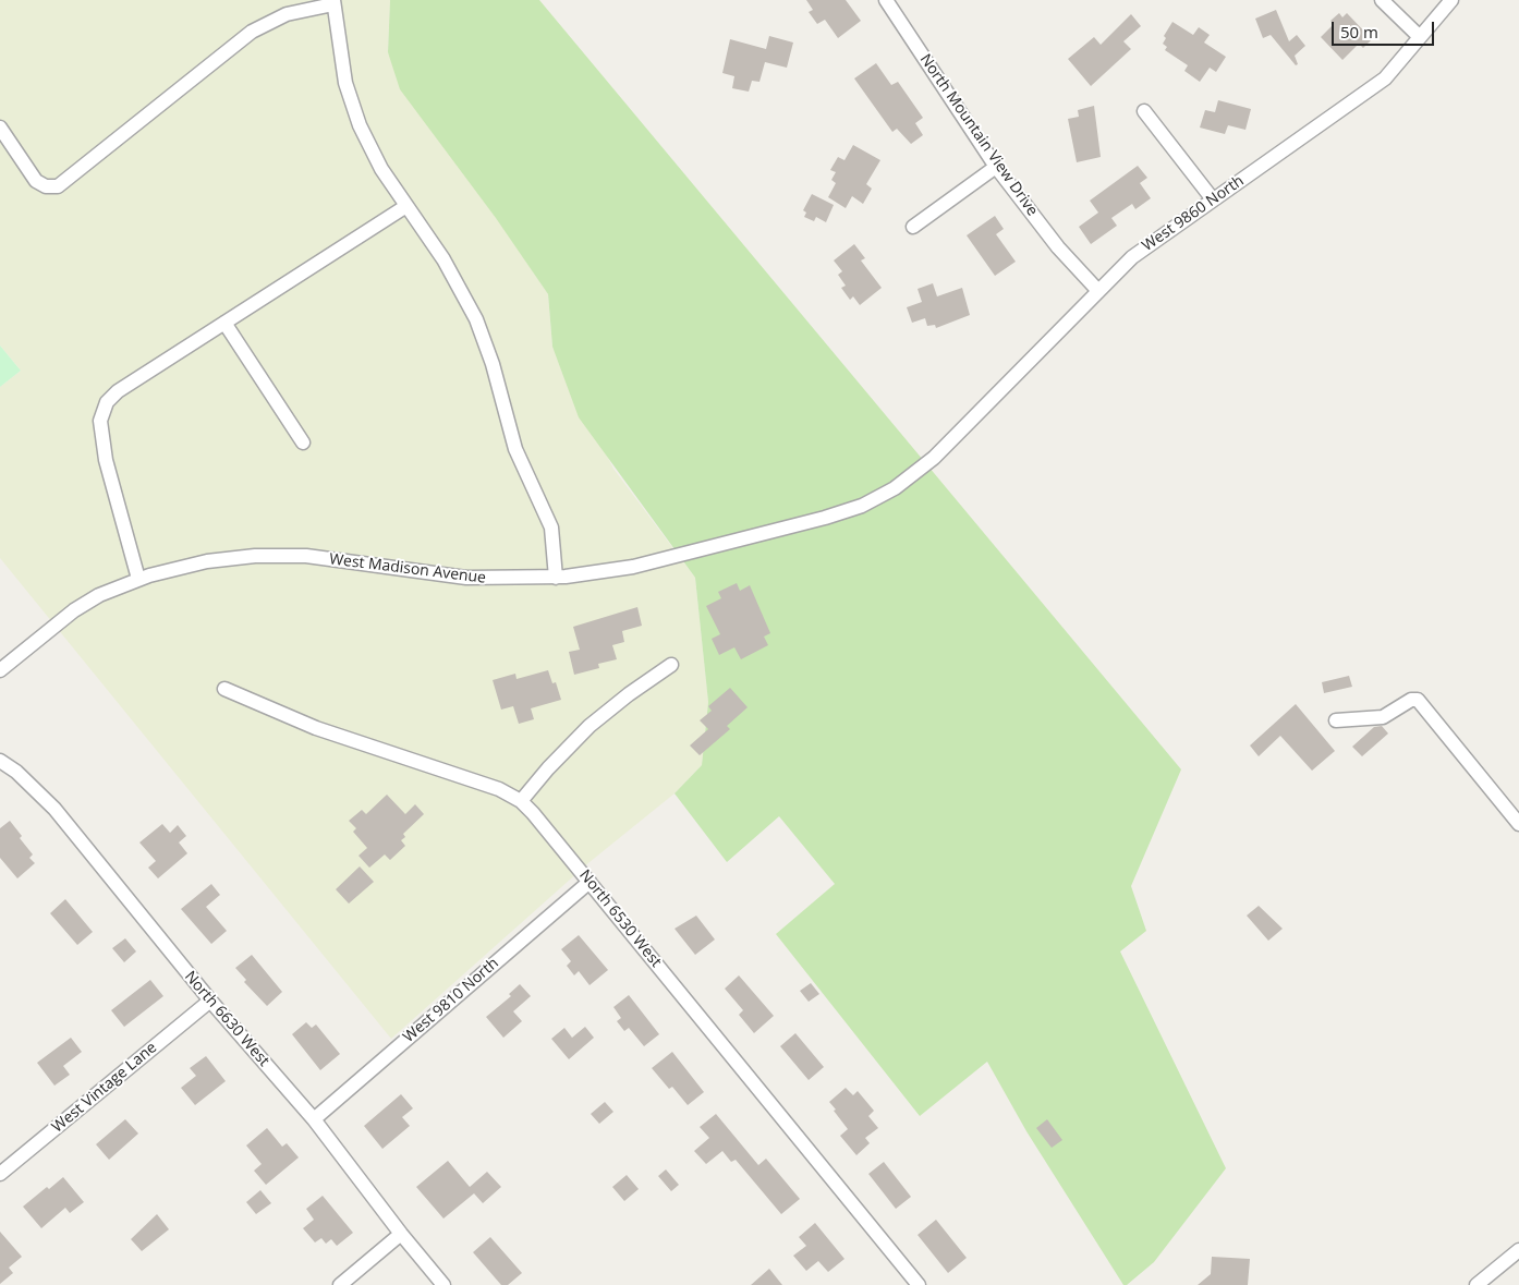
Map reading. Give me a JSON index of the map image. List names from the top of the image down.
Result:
{
  "streets": {
    "street": [
      "North Mountain View Drive",
      "West 9860 North",
      "West Madison Avenue",
      "North 6530 West",
      "West 9810 North",
      "North 6630 West",
      "West Vintage Lane"
    ]
  },
  "crossings": [
    ["North Mountain View Drive", "West 9860 North"],
    ["West 9860 North", "West Madison Avenue"],
    ["North 6530 West", "West 9810 North"],
    ["West 9810 North", "North 6630 West"],
    ["North 6630 West", "West Vintage Lane"]
  ],
  "scale_bar": "50 m"
}
